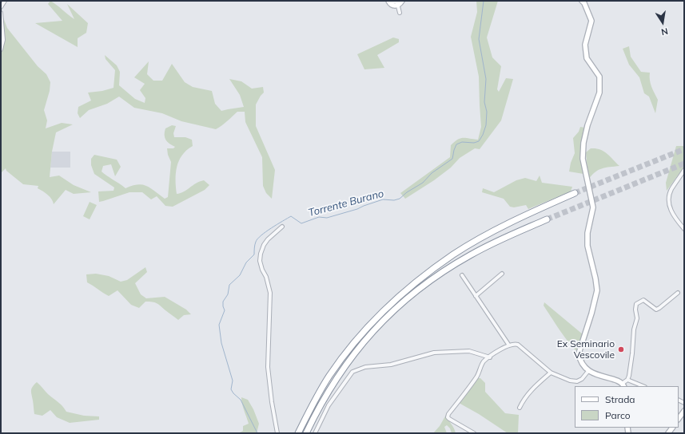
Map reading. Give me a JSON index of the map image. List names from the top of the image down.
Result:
{
  "water": ["Torrente Burano"],
  "places": ["Ex Seminario Vescovile"],
  "legend": ["Strada", "Parco"],
  "north": "bottom"
}
